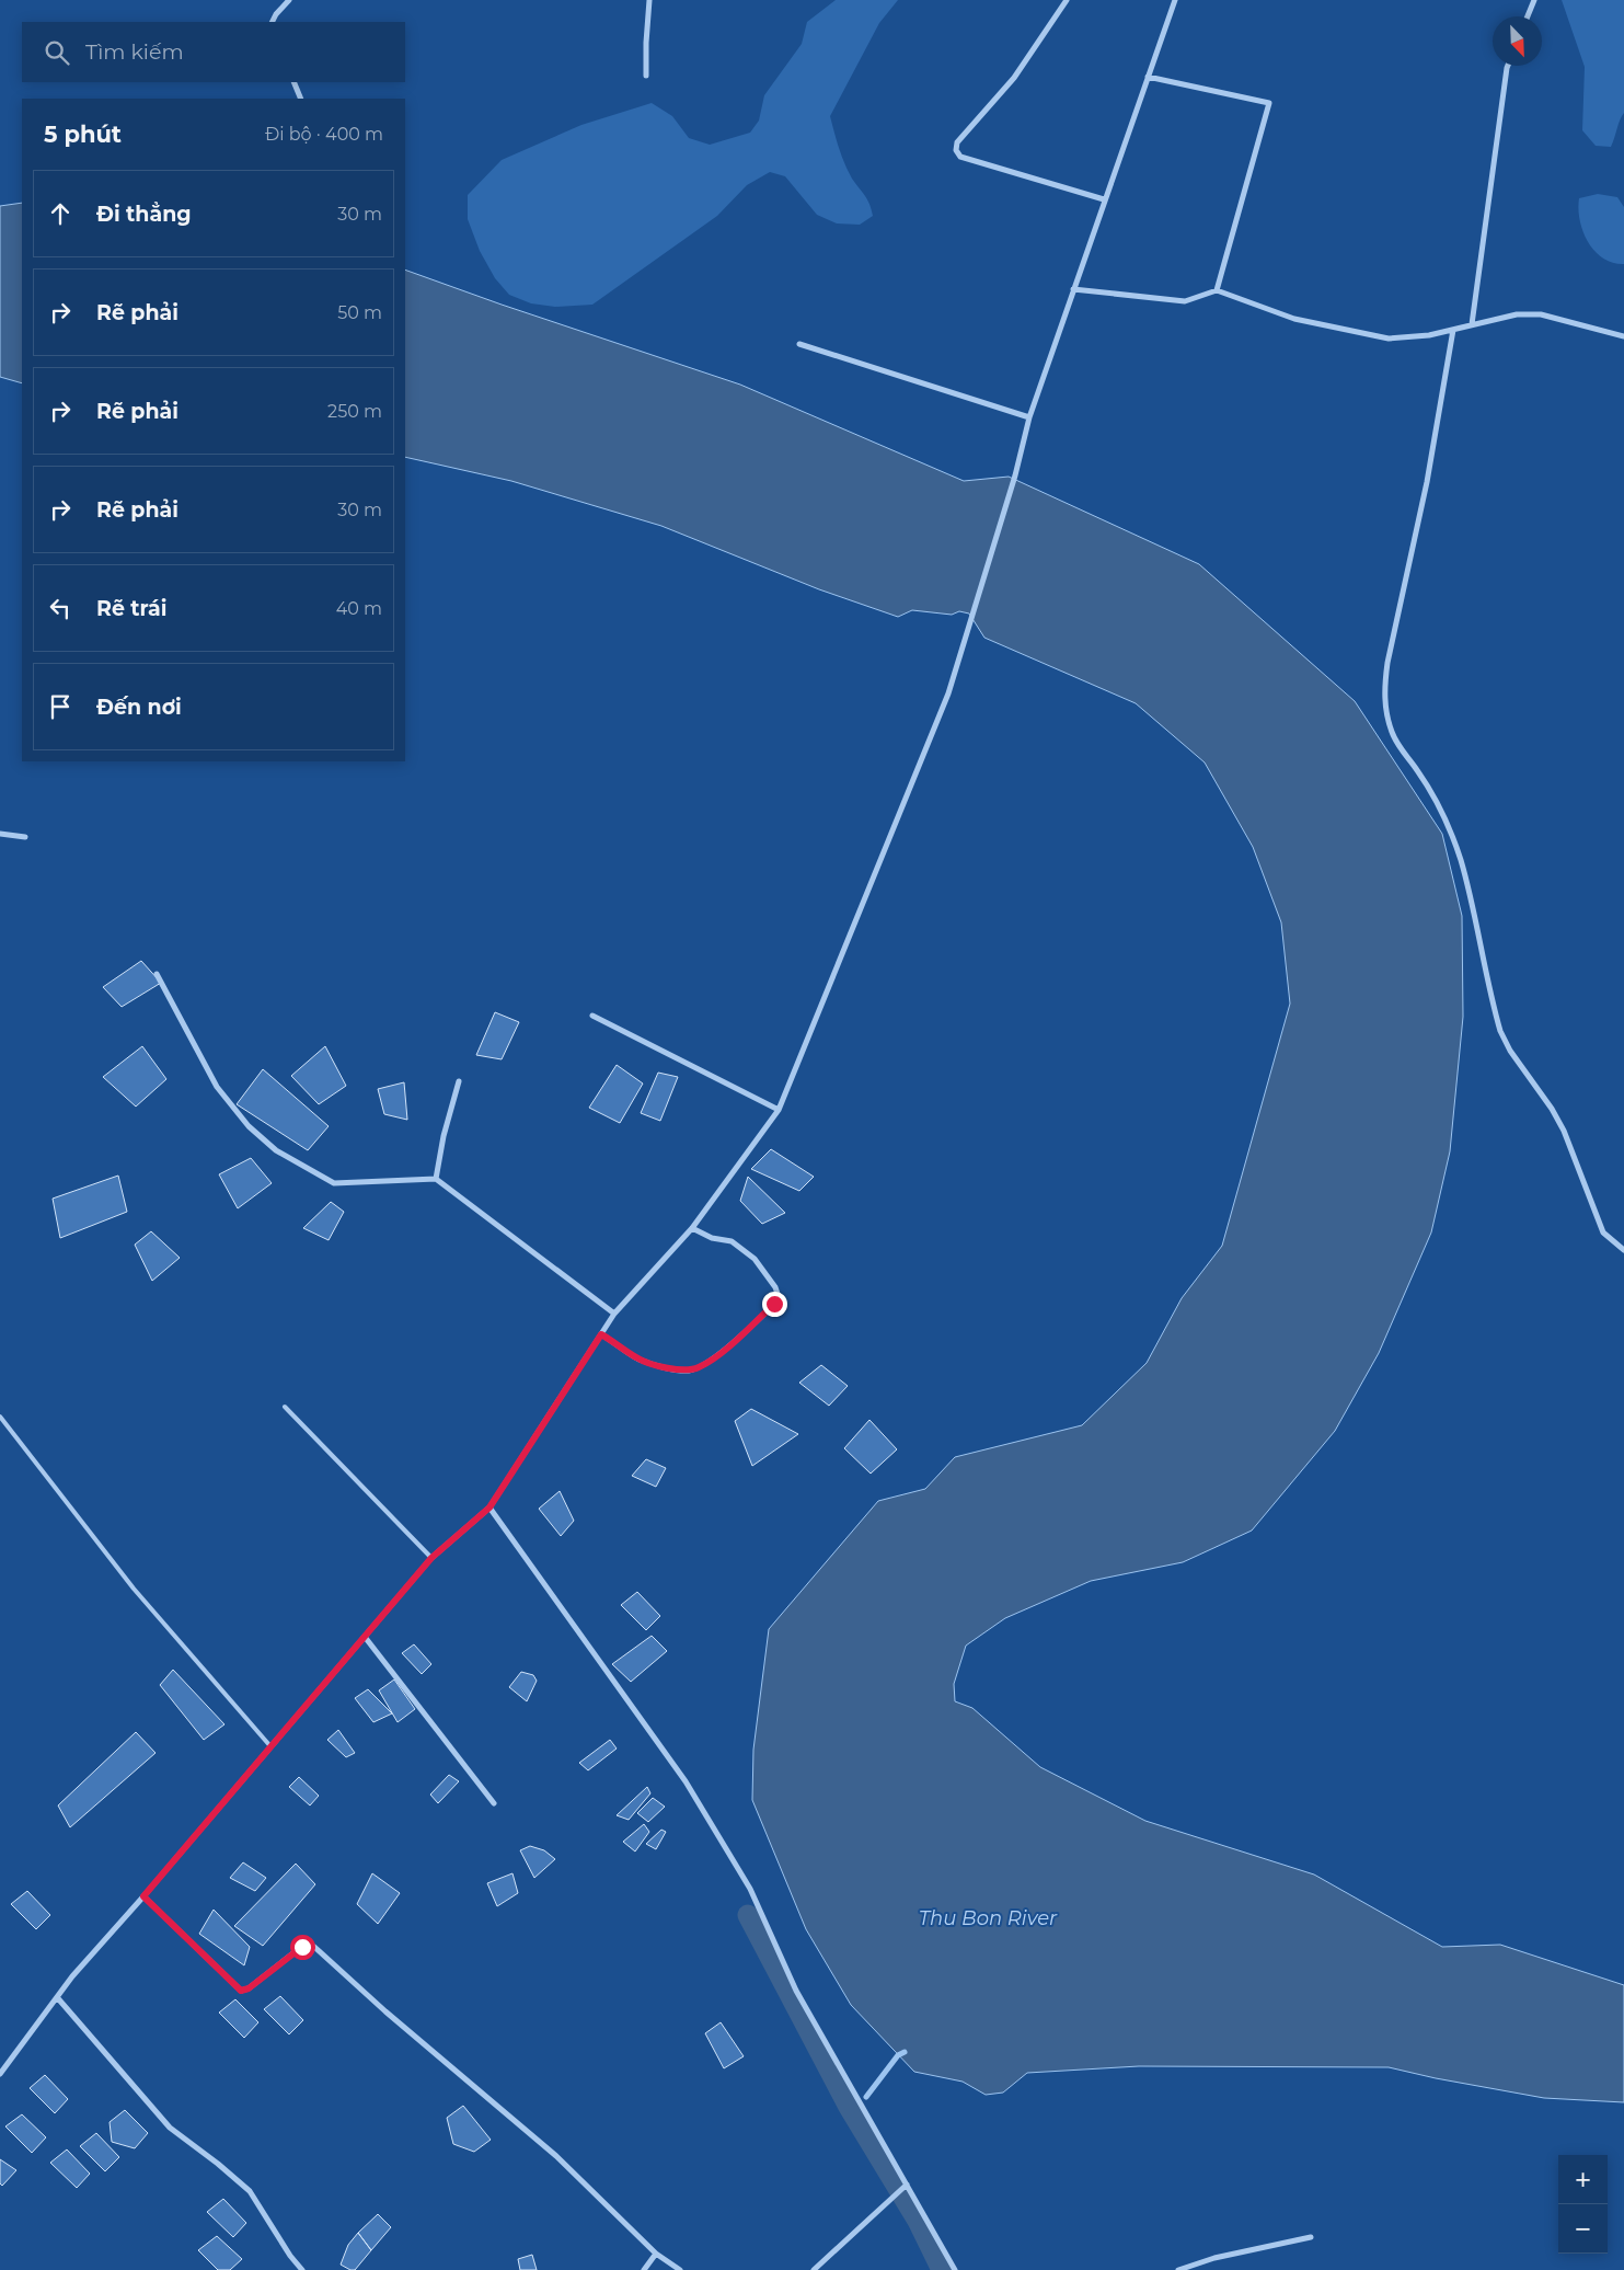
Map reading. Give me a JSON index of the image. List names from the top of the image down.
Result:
{
  "water": ["Thu Bon River"],
  "north": "bottom right",
  "page": {
    "search": "Tìm kiếm",
    "heading": ["5 phút", "Đi bộ · 400 m"],
    "list": [
      ["Đi thẳng", "30 m"],
      ["Rẽ phải", "50 m"],
      ["Rẽ phải", "250 m"],
      ["Rẽ phải", "30 m"],
      ["Rẽ trái", "40 m"],
      "Đến nơi"
    ],
    "map_buttons": ["+", "−"]
  }
}
